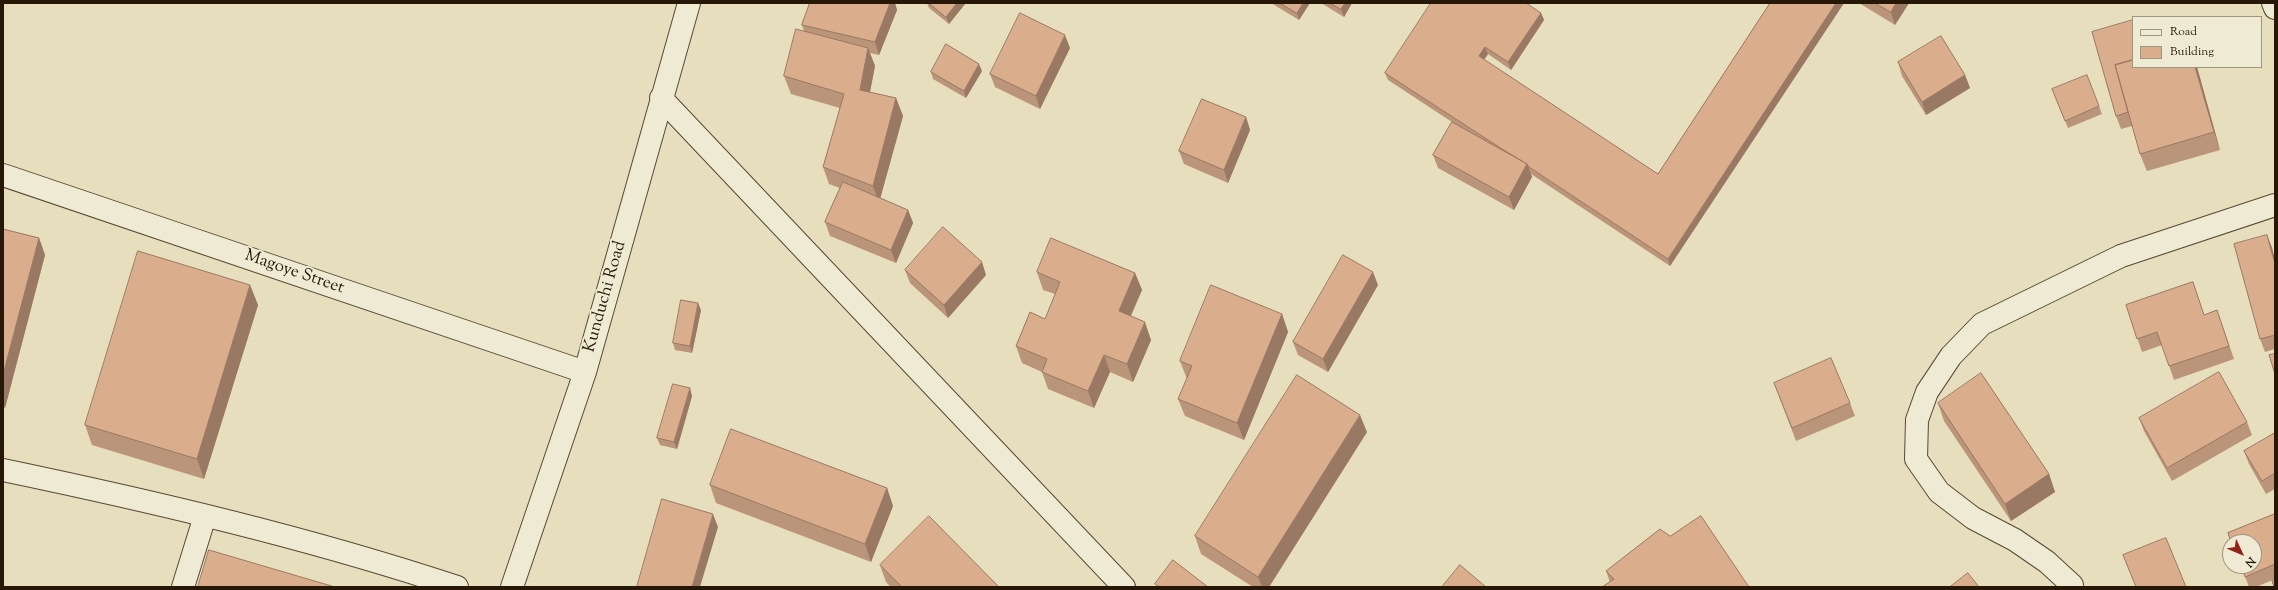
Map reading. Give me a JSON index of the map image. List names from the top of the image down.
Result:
{
  "streets": {
    "street": ["Magoye Street", "Kunduchi Road"]
  },
  "crossings": [
    ["Magoye Street", "Kunduchi Road"]
  ],
  "legend": ["Road", "Building"],
  "north": "bottom right"
}
